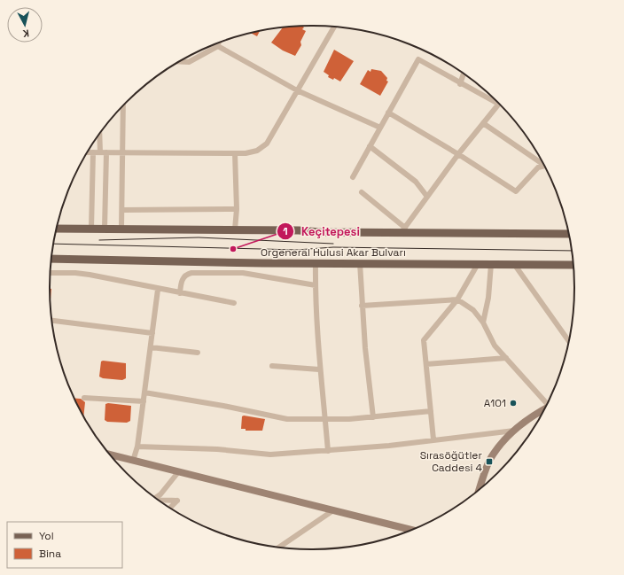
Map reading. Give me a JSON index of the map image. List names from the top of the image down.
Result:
{
  "streets": {
    "main road": ["Orgeneral Hulusi Akar Bulvarı"]
  },
  "places": {
    "other": ["Keçitepesi", "A101"],
    "transit": ["Sırasöğütler Caddesi 4"]
  },
  "legend": ["Yol", "Bina"],
  "north": "bottom"
}
